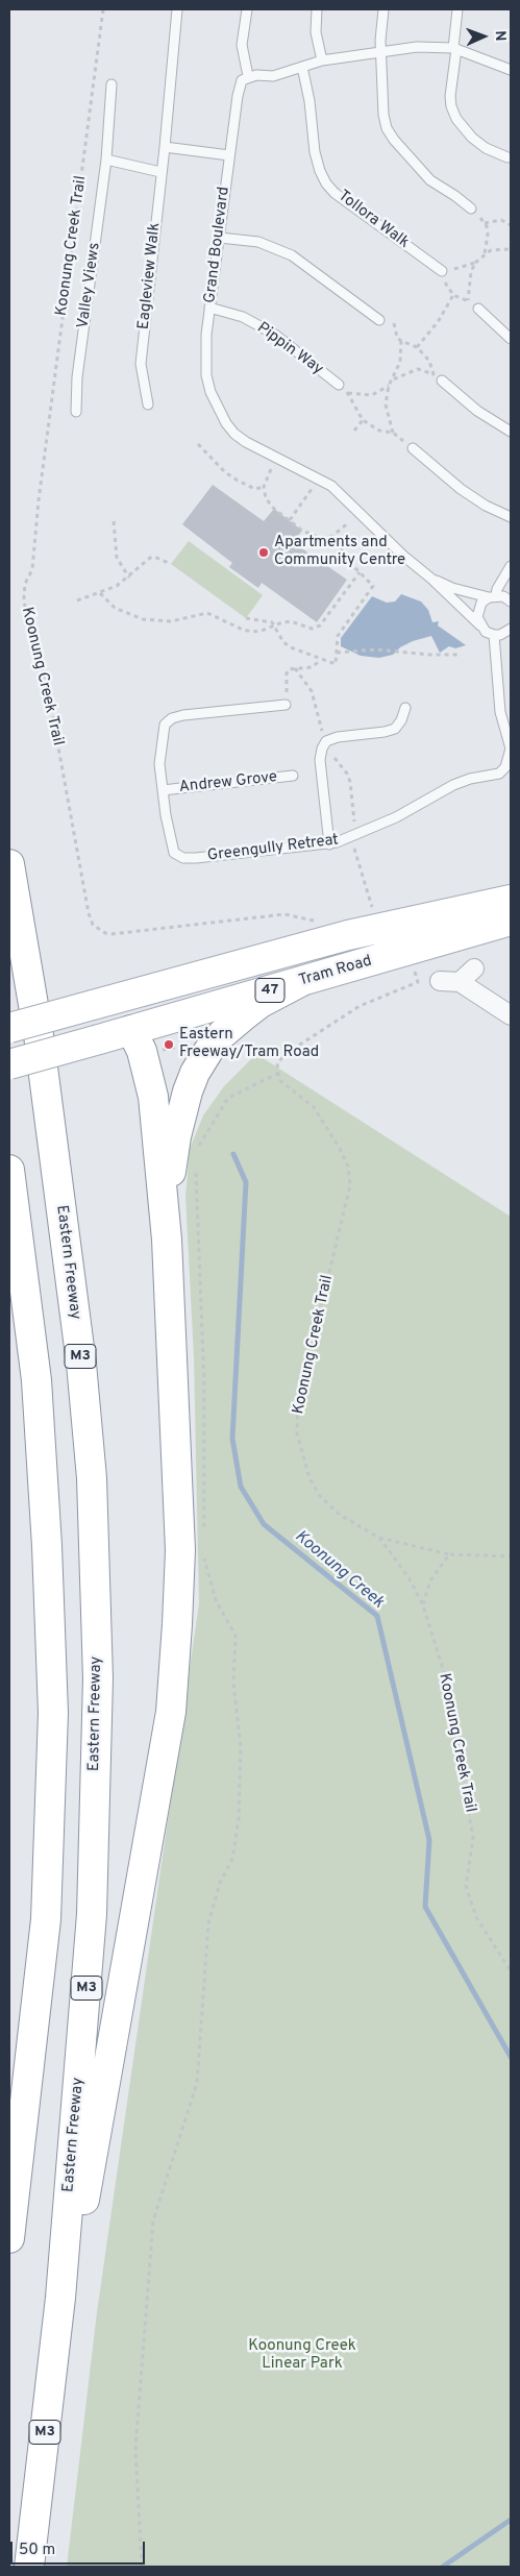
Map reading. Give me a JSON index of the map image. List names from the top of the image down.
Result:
{
  "streets": {
    "main road": [
      "Tram Road",
      "47",
      "Eastern Freeway",
      "M3"
    ],
    "lane": [
      "Tollora Walk",
      "Grand Boulevard",
      "Eagleview Walk",
      "Valley Views",
      "Pippin Way",
      "Andrew Grove",
      "Greengully Retreat"
    ],
    "path": ["Koonung Creek Trail"]
  },
  "crossings": [
    ["Grand Boulevard", "Pippin Way"],
    ["Grand Boulevard", "Greengully Retreat"],
    ["Andrew Grove", "Greengully Retreat"]
  ],
  "water": ["Koonung Creek"],
  "parks": ["Koonung Creek Linear Park"],
  "places": ["Apartments and Community Centre", "Eastern Freeway/Tram Road"],
  "scale_bar": "50 m",
  "north": "right"
}
